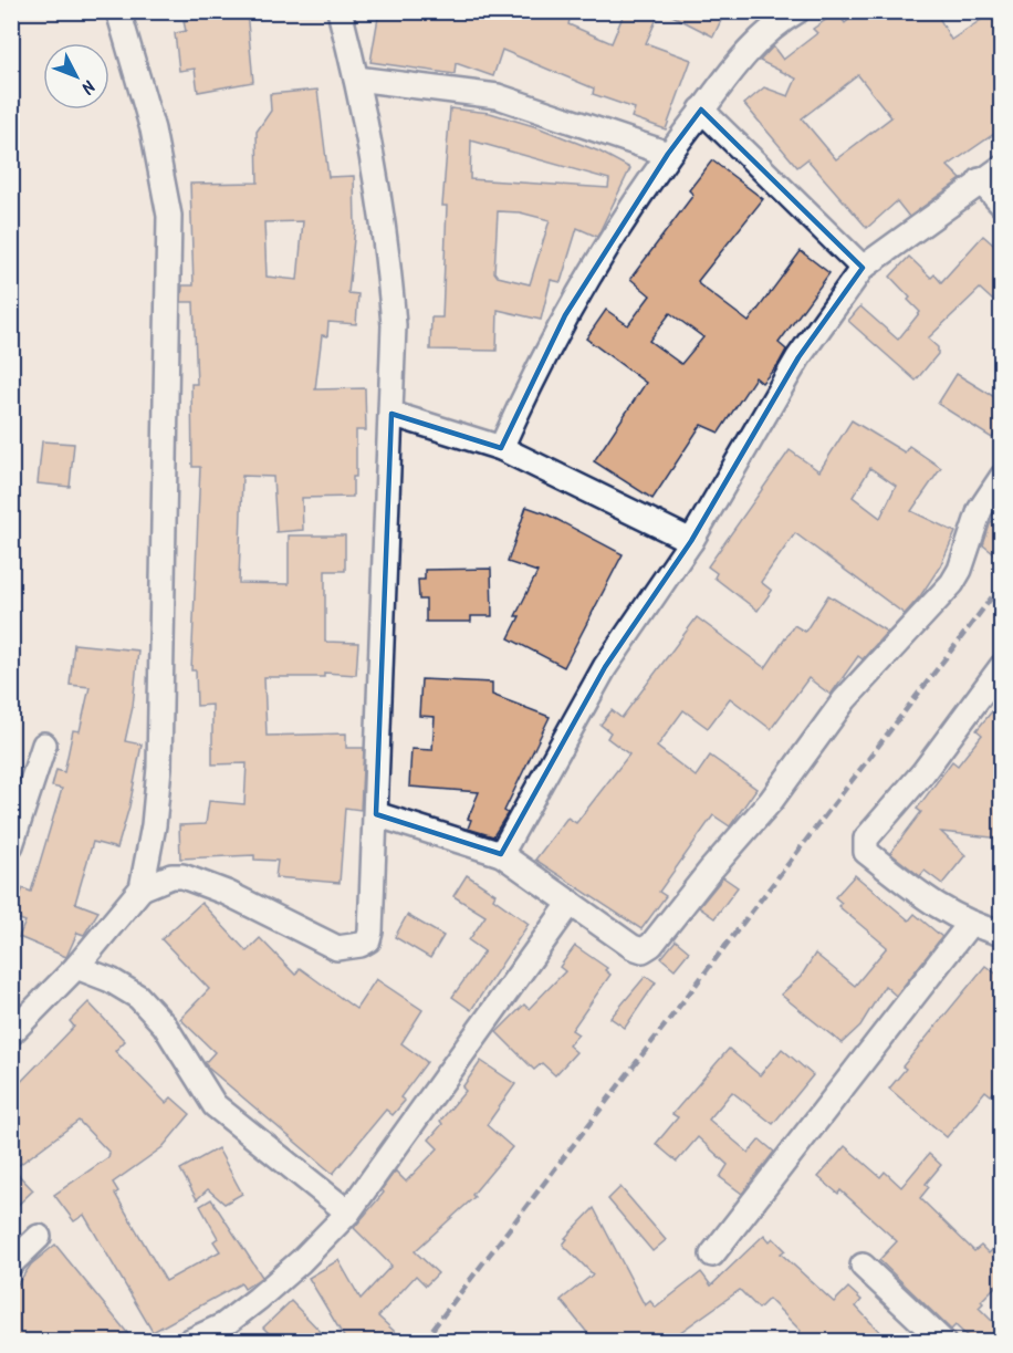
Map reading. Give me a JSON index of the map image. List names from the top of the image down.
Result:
{
  "north": "bottom right"
}
